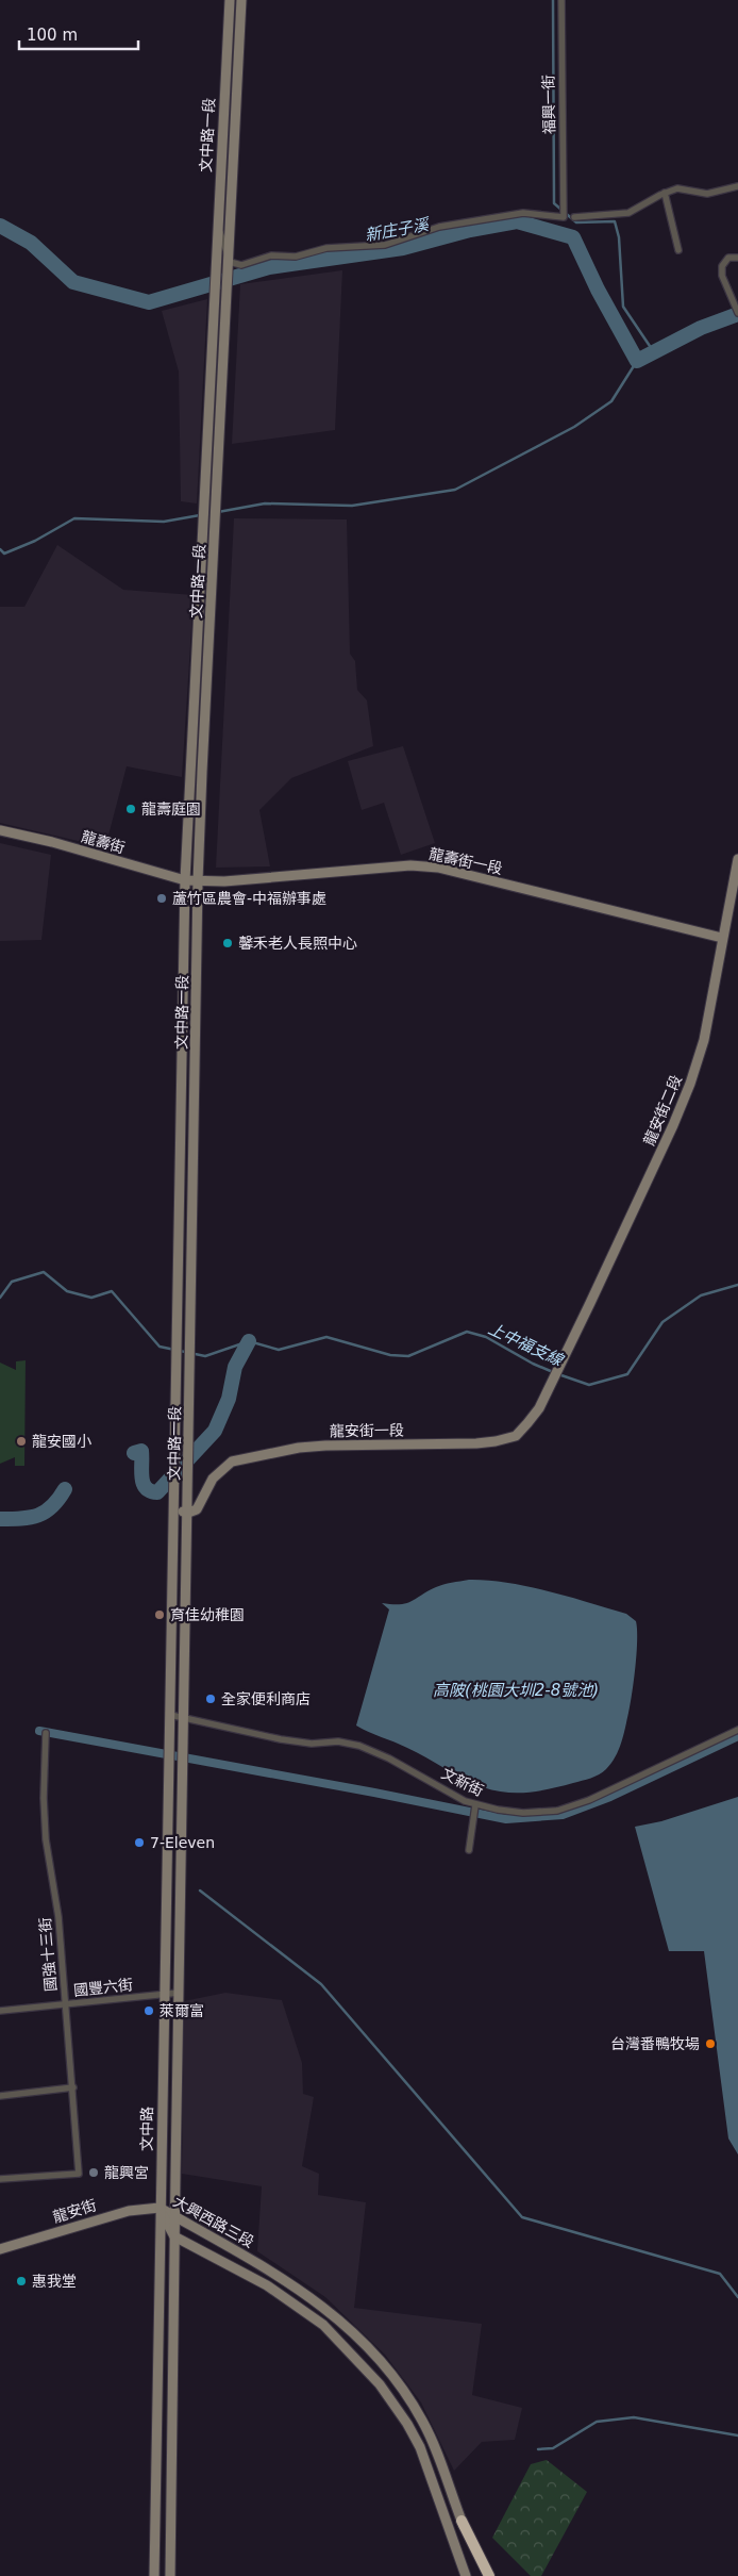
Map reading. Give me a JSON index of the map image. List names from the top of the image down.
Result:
{
  "streets": {
    "street": [
      "福興一街",
      "文中路一段",
      "龍壽街",
      "龍壽街一段",
      "龍安街二段",
      "龍安街一段",
      "文新街",
      "國強十三街",
      "國豐六街",
      "文中路",
      "龍安街",
      "大興西路三段"
    ]
  },
  "crossings": [
    ["福興一街", "文中路一段"],
    ["文中路一段", "龍壽街"],
    ["文中路一段", "龍壽街一段"],
    ["文中路一段", "龍安街一段"],
    ["文中路一段", "文新街"],
    ["文中路一段", "文中路"],
    ["龍壽街", "龍壽街一段"],
    ["龍壽街一段", "龍安街二段"],
    ["龍安街二段", "龍安街一段"],
    ["文新街", "文中路"],
    ["國強十三街", "國豐六街"],
    ["國豐六街", "文中路"],
    ["文中路", "龍安街"],
    ["文中路", "大興西路三段"],
    ["龍安街", "大興西路三段"]
  ],
  "water": ["新庄子溪", "上中福支線", "高陂(桃園大圳2-8號池)"],
  "places": [
    "龍壽庭園",
    "蘆竹區農會-中福辦事處",
    "馨禾老人長照中心",
    "龍安國小",
    "育佳幼稚園",
    "全家便利商店",
    "7-Eleven",
    "萊爾富",
    "台灣番鴨牧場",
    "龍興宮",
    "惠我堂"
  ],
  "scale_bar": "100 m"
}
